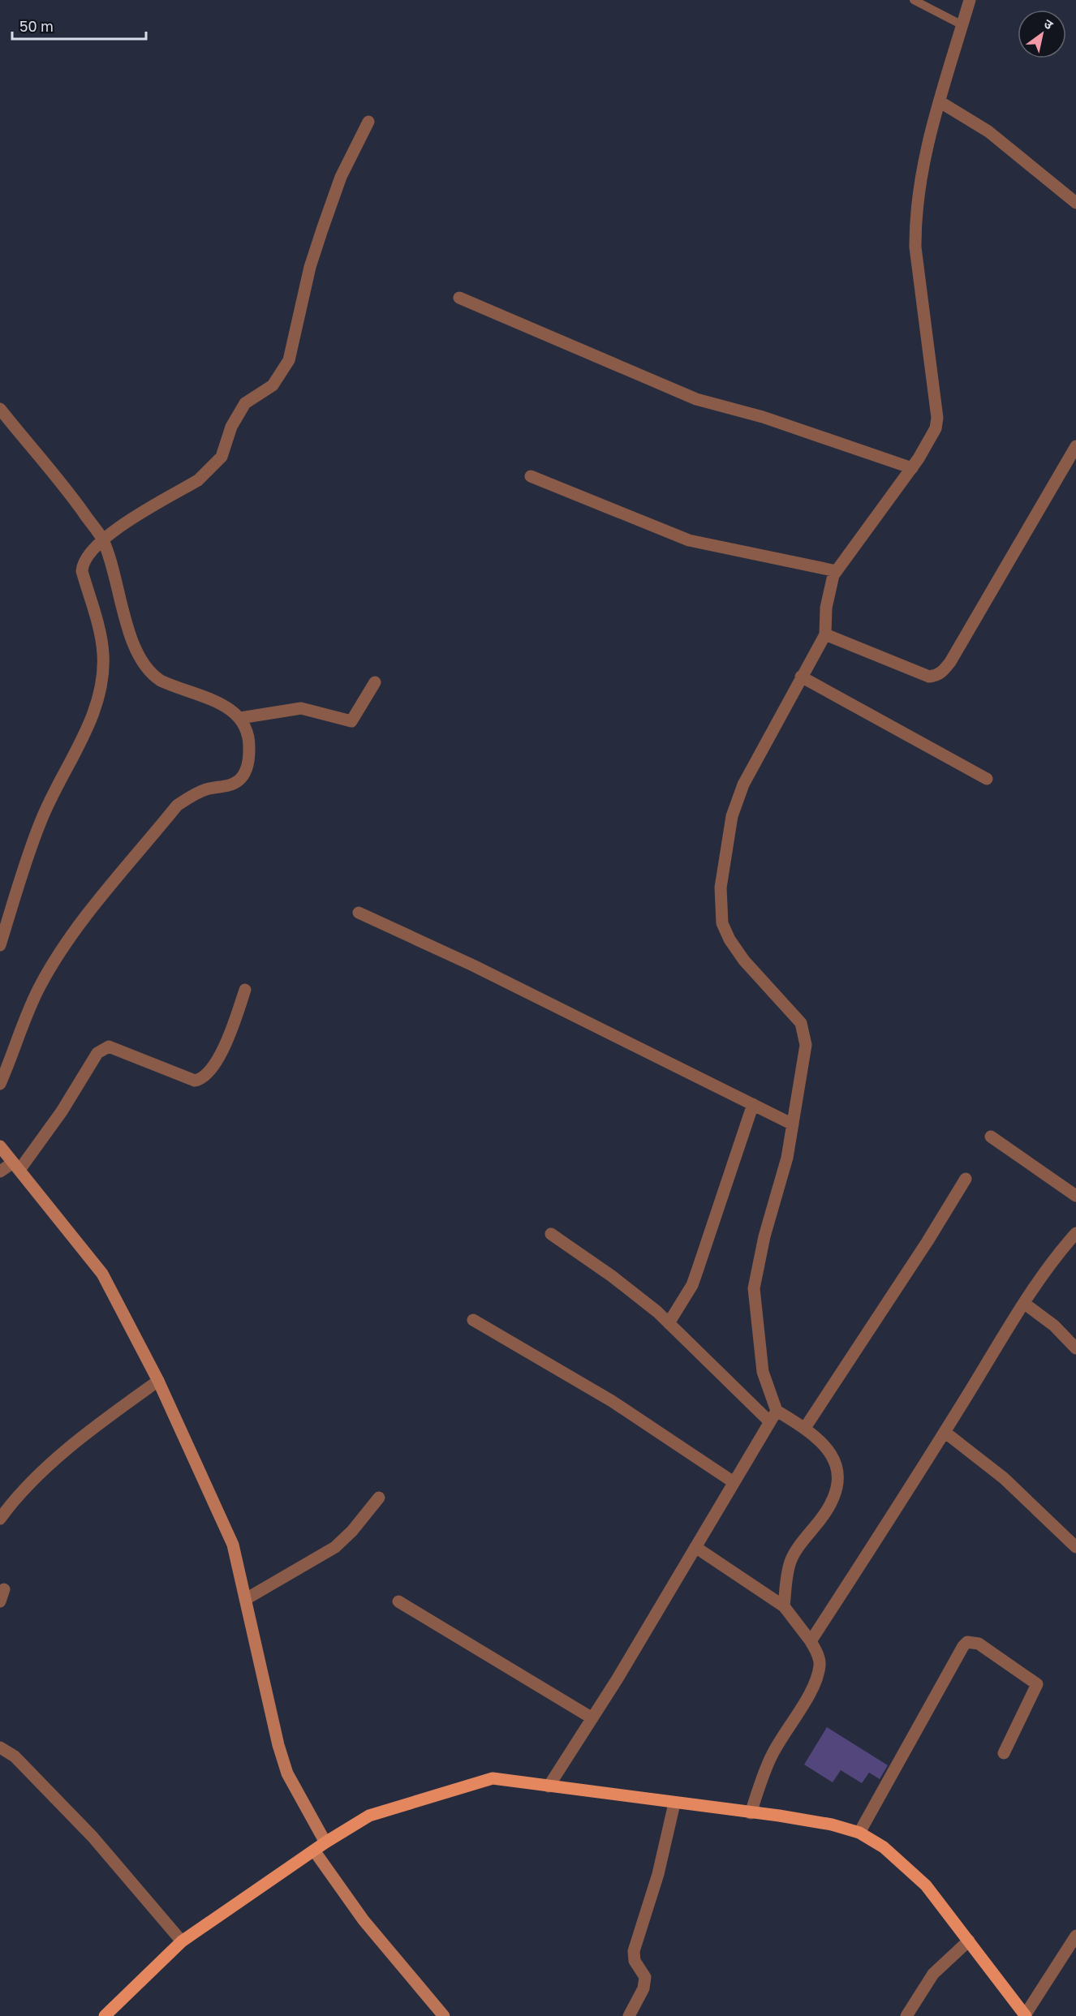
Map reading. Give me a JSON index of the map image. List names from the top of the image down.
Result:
{
  "scale_bar": "50 m",
  "north": "top right"
}
